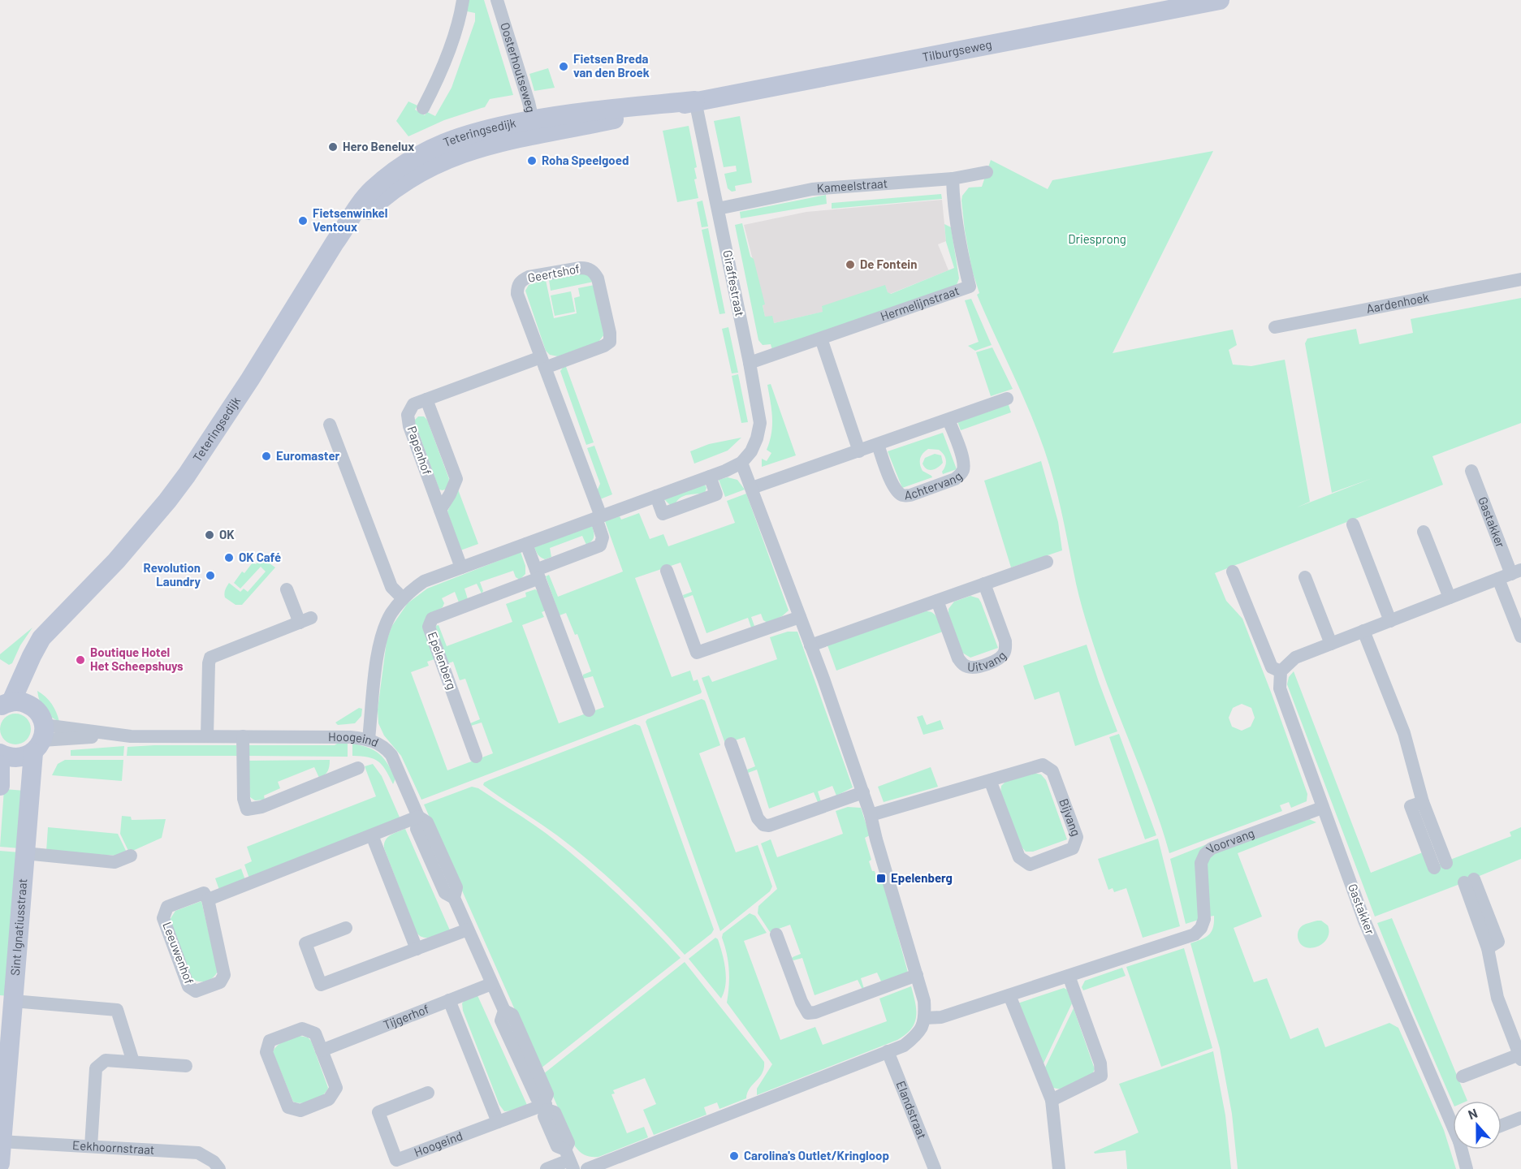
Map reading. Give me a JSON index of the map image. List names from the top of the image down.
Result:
{
  "streets": {
    "main road": ["Tilburgseweg", "Teteringsedijk", "Sint Ignatiusstraat"],
    "street": [
      "Oosterhoutseweg",
      "Kameelstraat",
      "Geertshof",
      "Giraffestraat",
      "Aardenhoek",
      "Hermelijnstraat",
      "Papenhof",
      "Achtervang",
      "Gastakker",
      "Uitvang",
      "Epelenberg",
      "Hoogeind",
      "Bijvang",
      "Voorvang",
      "Leeuwenhof",
      "Tijgerhof",
      "Elandstraat",
      "Eekhoornstraat"
    ]
  },
  "crossings": [
    ["Tilburgseweg", "Oosterhoutseweg"],
    ["Tilburgseweg", "Teteringsedijk"],
    ["Tilburgseweg", "Giraffestraat"],
    ["Oosterhoutseweg", "Teteringsedijk"],
    ["Kameelstraat", "Giraffestraat"],
    ["Kameelstraat", "Hermelijnstraat"],
    ["Geertshof", "Papenhof"],
    ["Geertshof", "Epelenberg"],
    ["Giraffestraat", "Hermelijnstraat"],
    ["Gastakker", "Voorvang"],
    ["Hoogeind", "Sint Ignatiusstraat"],
    ["Hoogeind", "Leeuwenhof"],
    ["Hoogeind", "Tijgerhof"],
    ["Sint Ignatiusstraat", "Eekhoornstraat"]
  ],
  "parks": ["Driesprong"],
  "places": {
    "other": [
      "Fietsen Breda van den Broek",
      "Hero Benelux",
      "Roha Speelgoed",
      "Fietsenwinkel Ventoux",
      "De Fontein",
      "Euromaster",
      "OK",
      "OK Café",
      "Revolution Laundry",
      "Boutique Hotel Het Scheepshuys",
      "Carolina's Outlet/Kringloop"
    ],
    "transit": ["Epelenberg"]
  },
  "north": "top"
}
